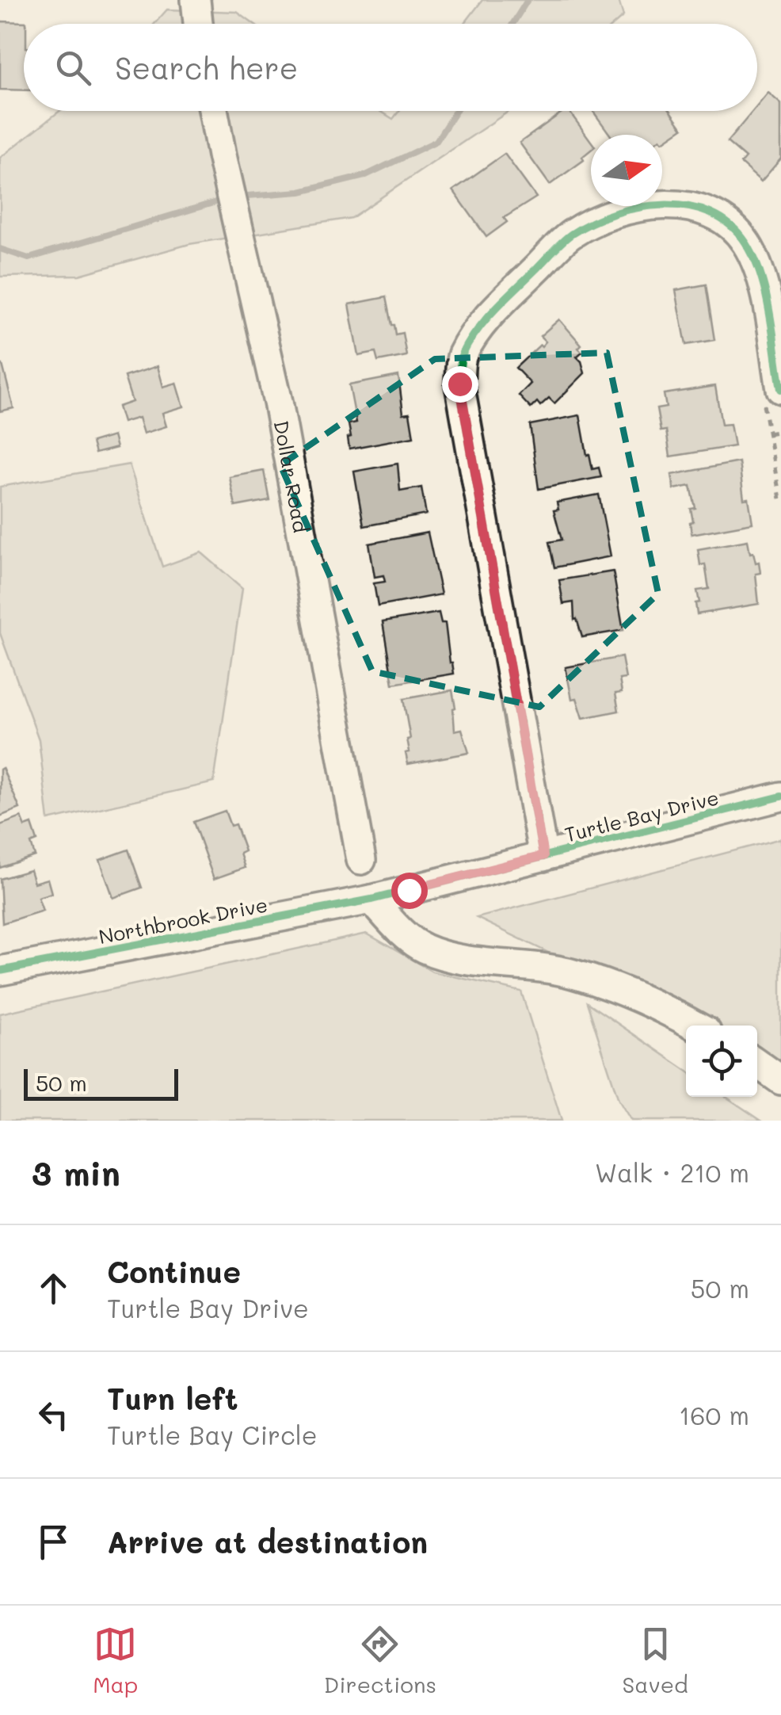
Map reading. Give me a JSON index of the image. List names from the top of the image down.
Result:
{
  "streets": {
    "street": ["Dollar Road", "Turtle Bay Drive", "Northbrook Drive"]
  },
  "crossings": [
    ["Turtle Bay Drive", "Northbrook Drive"]
  ],
  "scale_bar": "50 m",
  "north": "right",
  "page": {
    "search": "Search here",
    "scale": "50 m",
    "heading": ["3 min", "Walk · 210 m"],
    "list": [
      ["Continue", "Turtle Bay Drive", "50 m"],
      ["Turn left", "Turtle Bay Circle", "160 m"],
      "Arrive at destination"
    ],
    "nav": ["Map", "Directions", "Saved"]
  }
}
